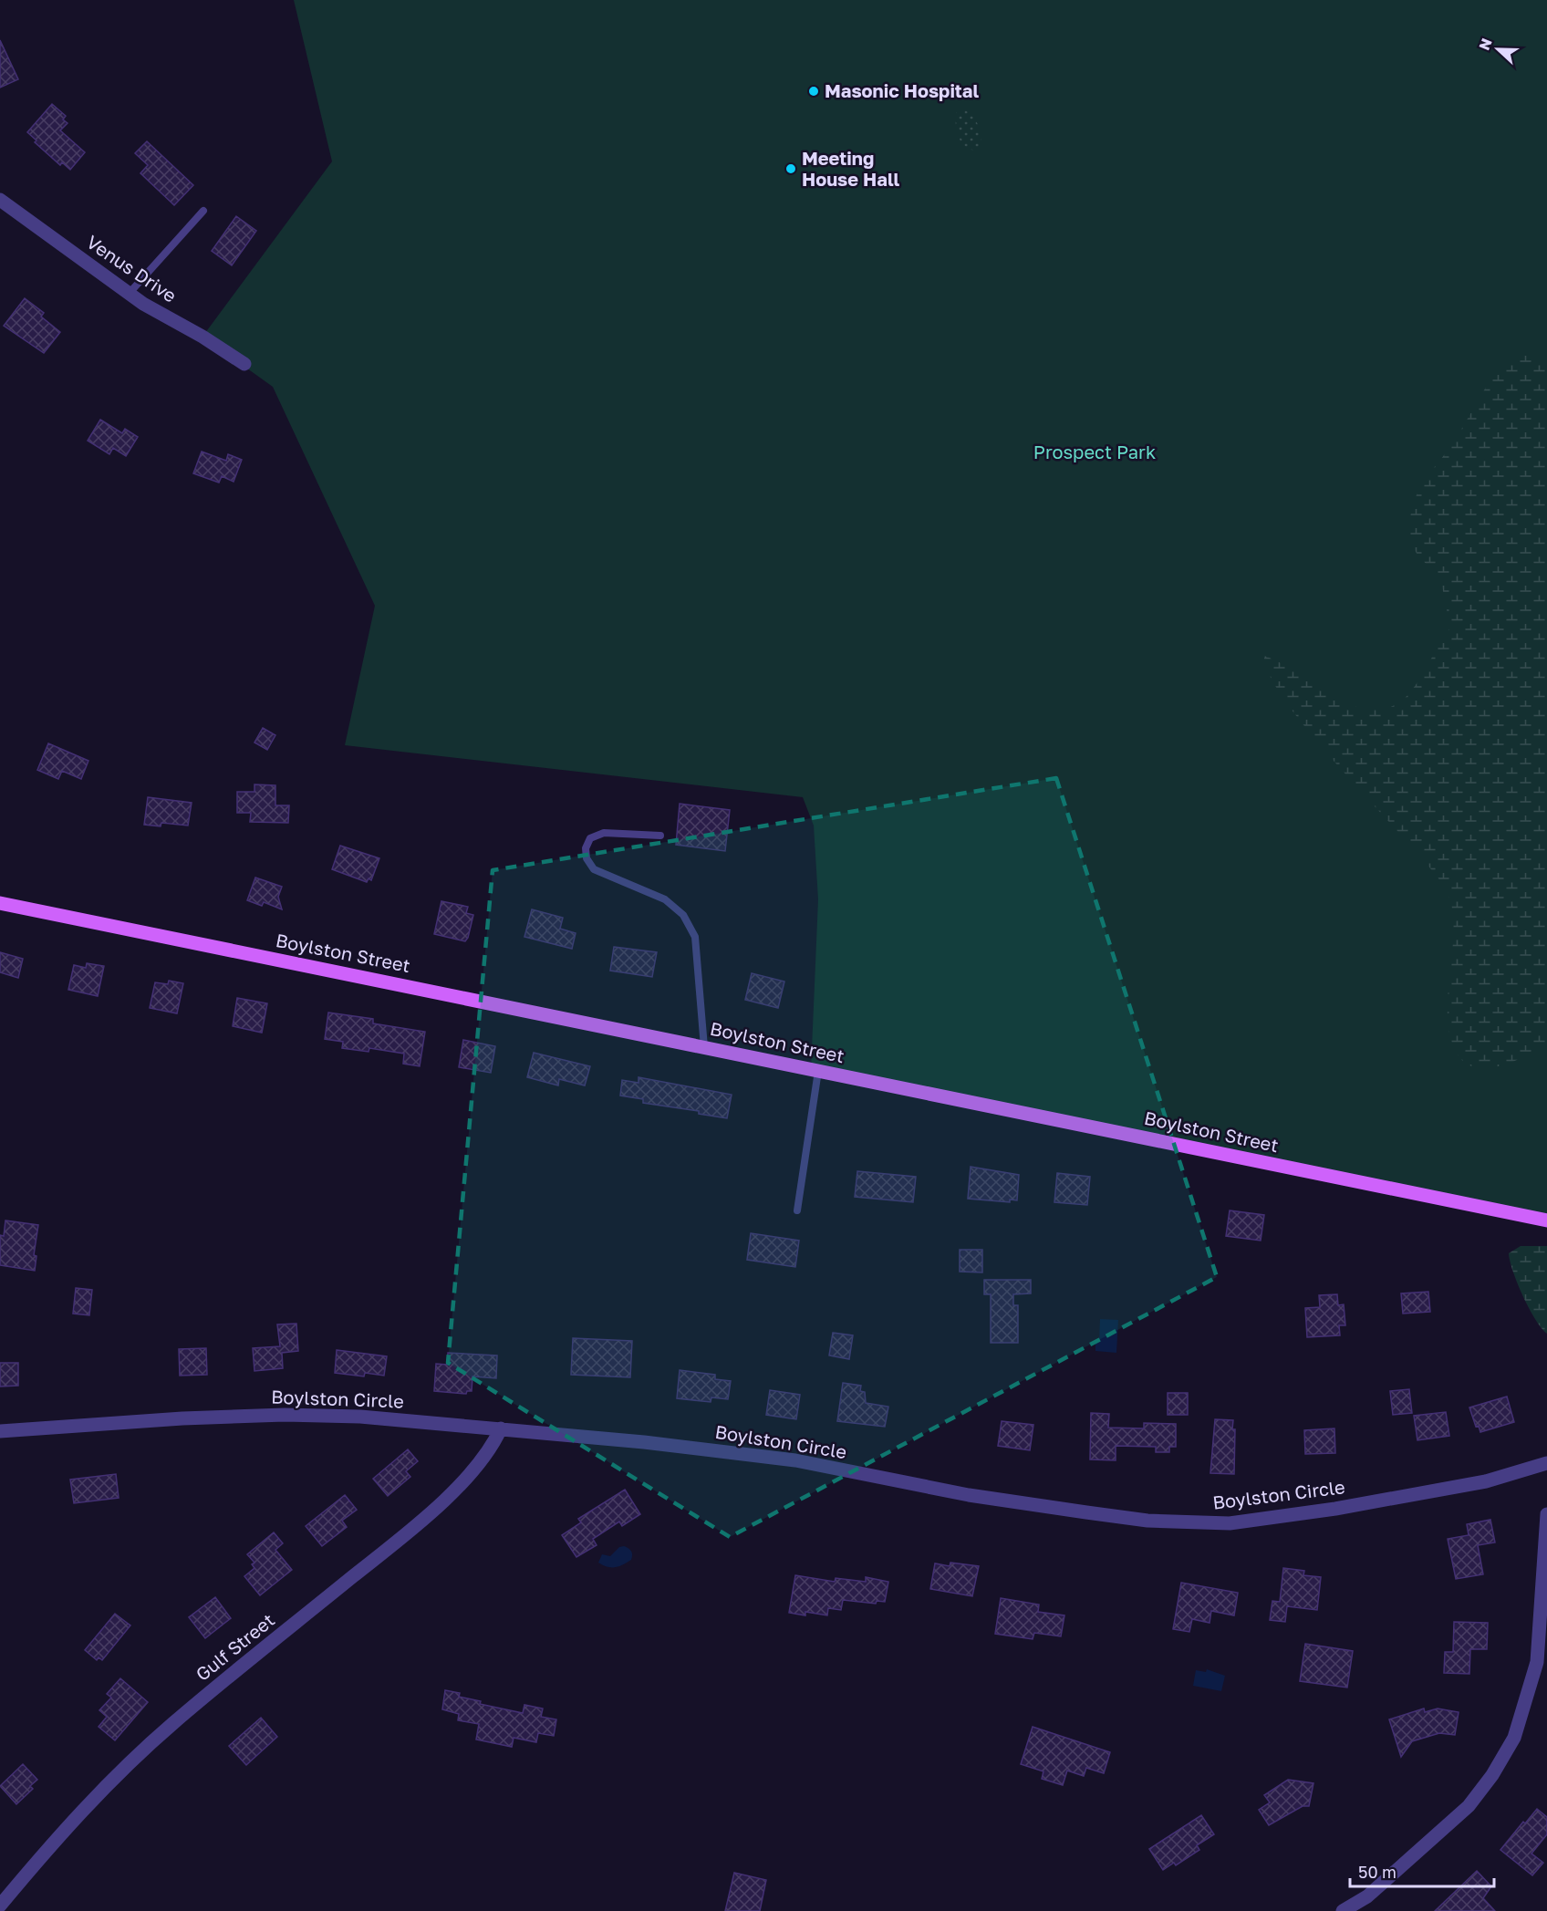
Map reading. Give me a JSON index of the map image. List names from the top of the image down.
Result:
{
  "streets": {
    "main road": ["Boylston Street"],
    "street": ["Venus Drive", "Boylston Circle", "Gulf Street"]
  },
  "crossings": [
    ["Boylston Circle", "Gulf Street"]
  ],
  "parks": ["Prospect Park"],
  "places": ["Masonic Hospital", "Meeting House Hall"],
  "scale_bar": "50 m",
  "north": "left"
}
